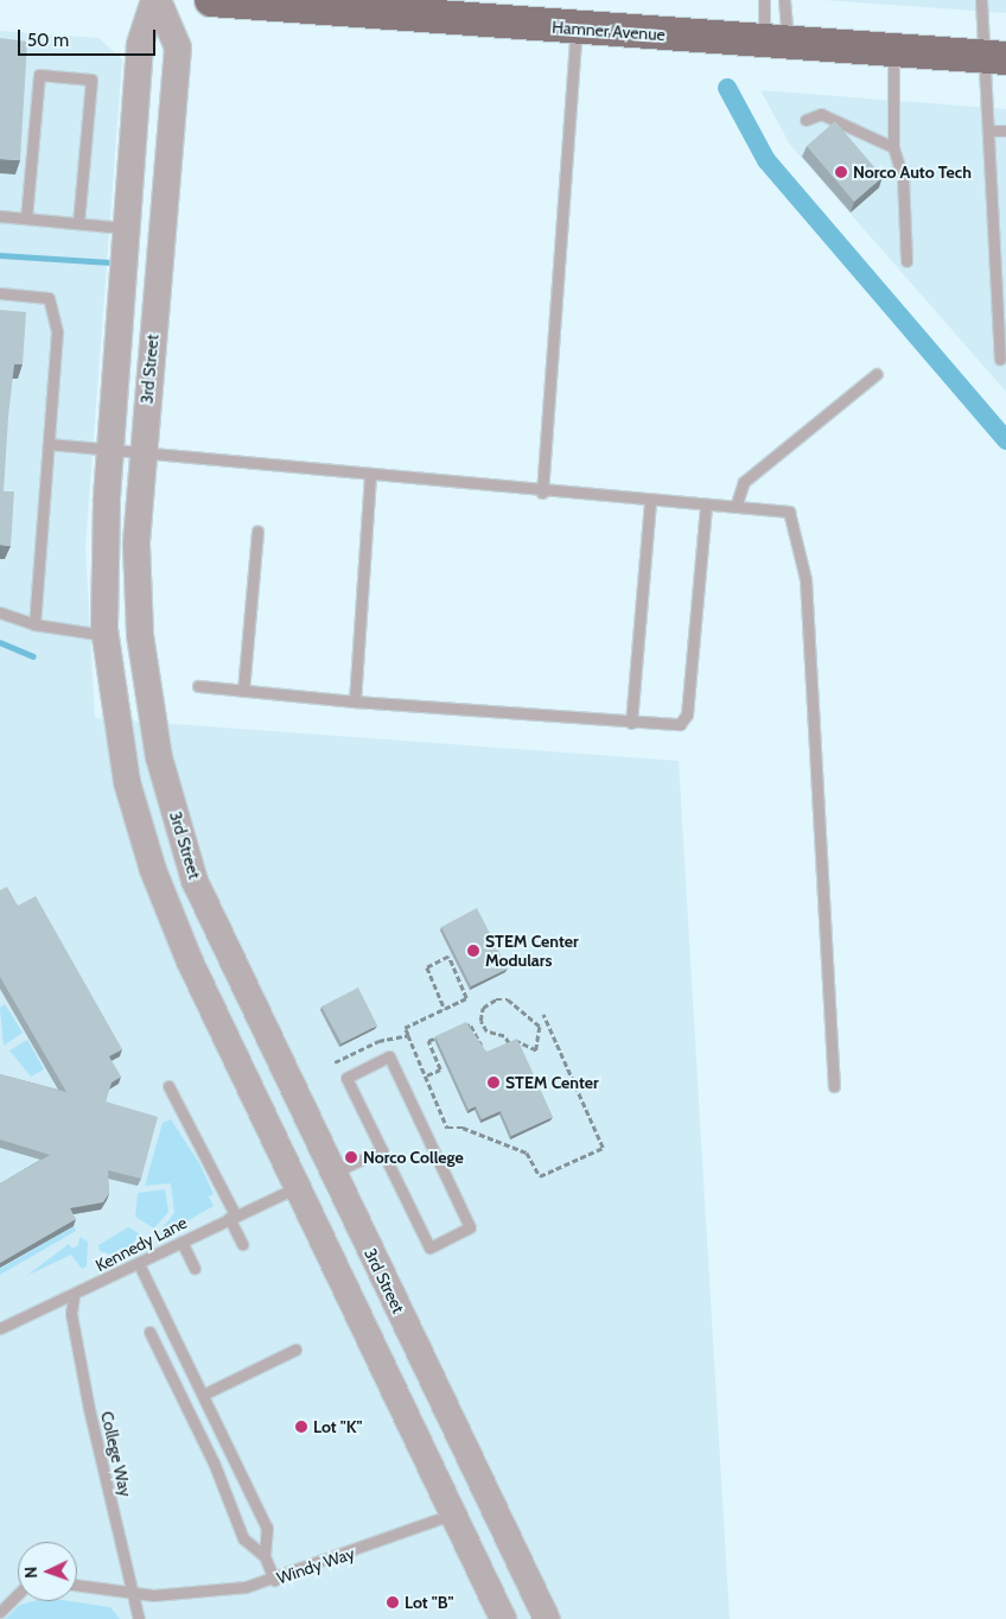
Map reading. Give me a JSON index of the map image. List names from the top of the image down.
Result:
{
  "streets": {
    "main road": ["Hamner Avenue"],
    "street": ["3rd Street", "Windy Way"],
    "lane": ["Kennedy Lane", "College Way"]
  },
  "crossings": [
    ["3rd Street", "Kennedy Lane"],
    ["3rd Street", "Windy Way"],
    ["Kennedy Lane", "College Way"],
    ["College Way", "Windy Way"]
  ],
  "places": [
    "Norco Auto Tech",
    "STEM Center Modulars",
    "STEM Center",
    "Norco College",
    "Lot \"K\"",
    "Lot \"B\""
  ],
  "scale_bar": "50 m",
  "north": "left"
}
